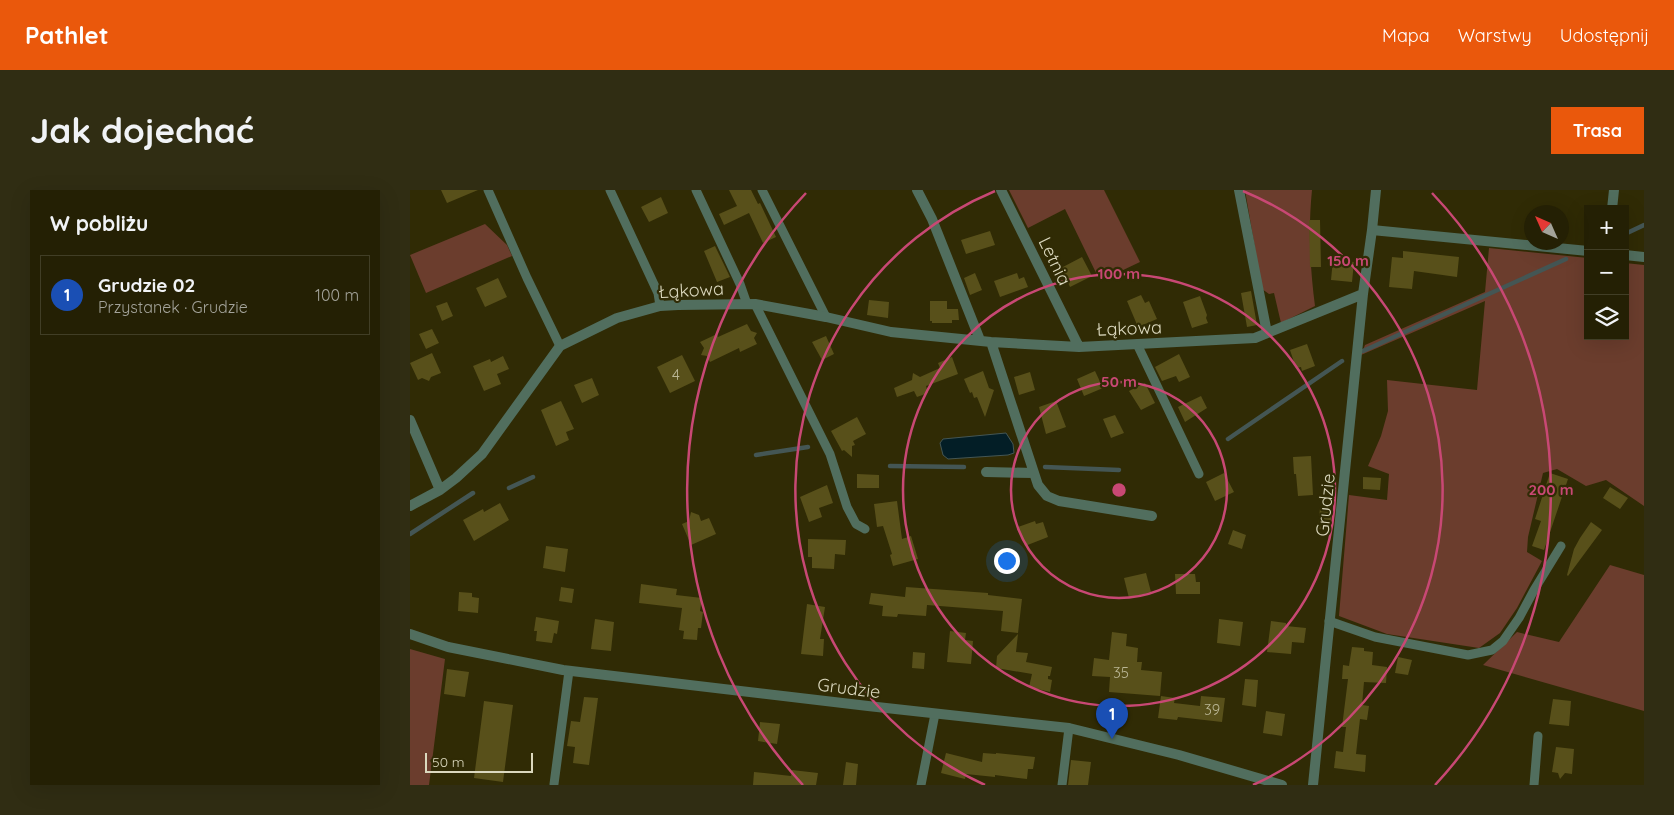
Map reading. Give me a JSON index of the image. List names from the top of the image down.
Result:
{
  "streets": {
    "street": ["Letnia", "Łąkowa", "Grudzie"]
  },
  "crossings": [
    ["Letnia", "Łąkowa"],
    ["Łąkowa", "Grudzie"]
  ],
  "house_numbers": ["4", "35", "39"],
  "scale_bar": "50 m",
  "north": "top left",
  "page": {
    "header": "Pathlet",
    "nav": ["Mapa", "Warstwy", "Udostępnij"],
    "buttons": "Trasa",
    "title": "Jak dojechać",
    "heading": "W pobliżu",
    "map_buttons": ["+", "−"],
    "list": [
      {
        "mark": "1",
        "name": "Grudzie 02",
        "note": "Przystanek · Grudzie",
        "value": "100 m"
      }
    ],
    "pins": "1",
    "scale": "50 m"
  },
  "rings": [
    "150 m",
    "100 m",
    "50 m",
    "200 m"
  ]
}
